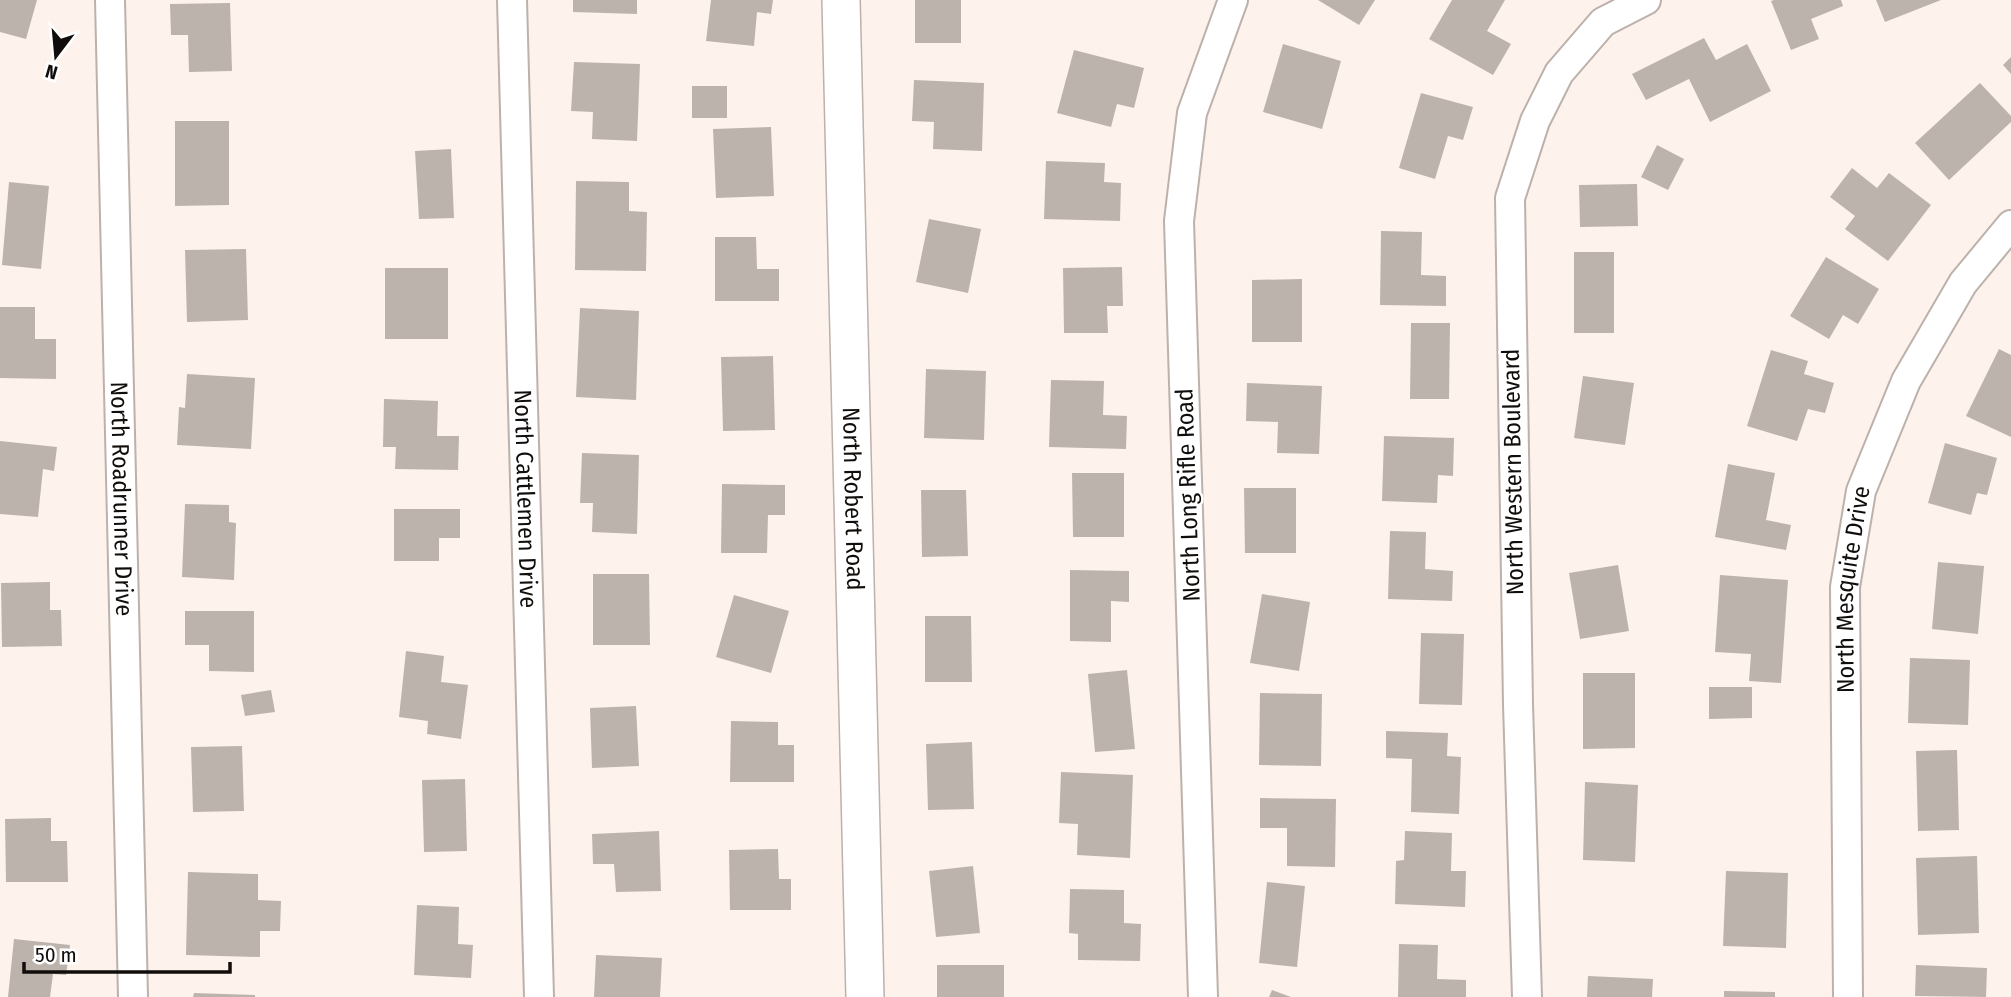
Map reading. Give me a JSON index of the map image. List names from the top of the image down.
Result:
{
  "streets": {
    "main road": ["North Robert Road"],
    "street": [
      "North Western Boulevard",
      "North Long Rifle Road",
      "North Cattlemen Drive",
      "North Roadrunner Drive",
      "North Mesquite Drive"
    ]
  },
  "scale_bar": "50 m",
  "north": "bottom"
}
